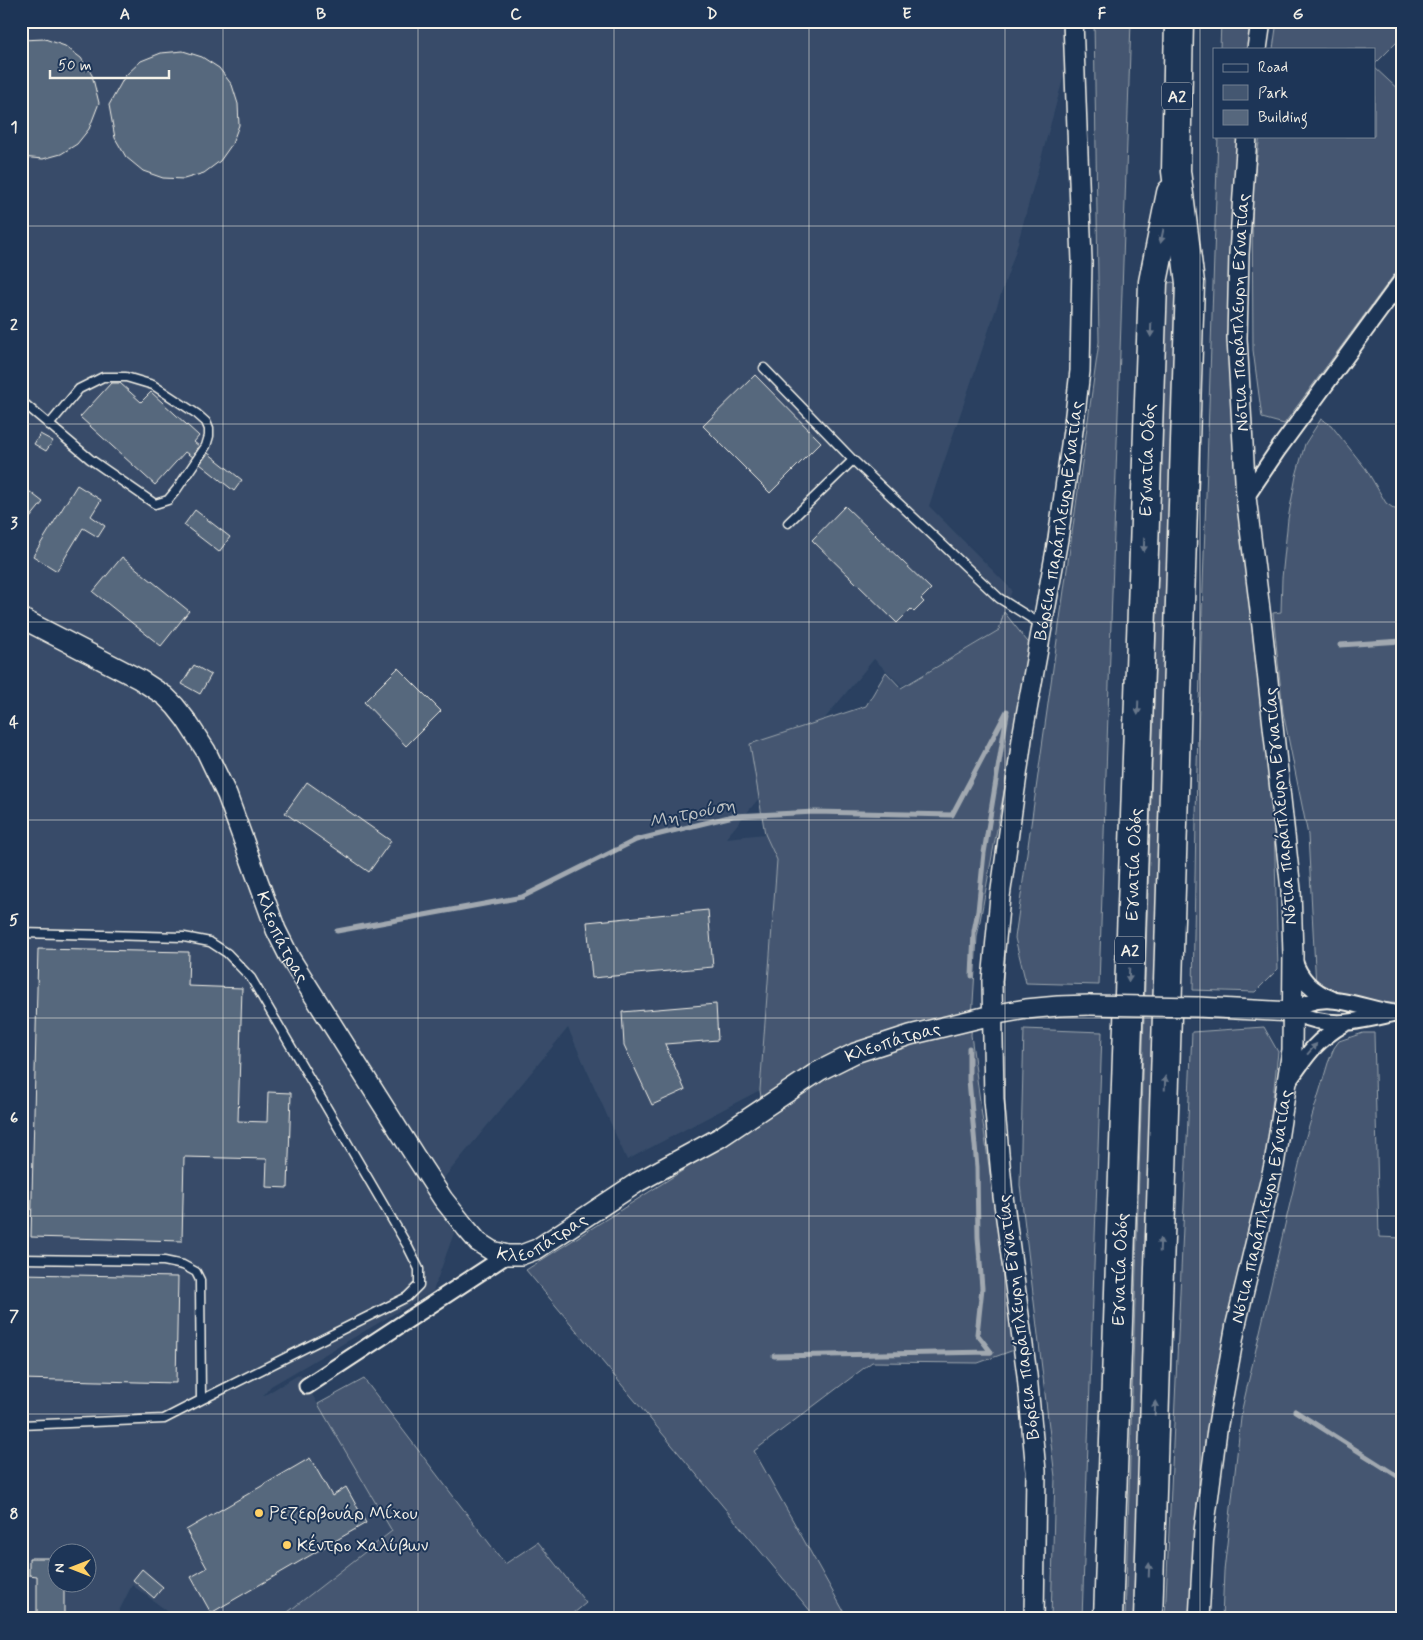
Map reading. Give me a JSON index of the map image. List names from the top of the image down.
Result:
{
  "streets": {
    "highway": ["Α2", "Εγνατία Οδός"],
    "street": [
      "Νότια παράπλευρη Εγνατίας",
      "Βόρεια παράπλευρηΕγνατίας",
      "Κλεοπάτρας",
      "Βόρεια παράπλευρη Εγνατίας"
    ]
  },
  "crossings": [
    ["Νότια παράπλευρη Εγνατίας", "Κλεοπάτρας"],
    ["Βόρεια παράπλευρηΕγνατίας", "Κλεοπάτρας"],
    ["Βόρεια παράπλευρηΕγνατίας", "Βόρεια παράπλευρη Εγνατίας"],
    ["Κλεοπάτρας", "Βόρεια παράπλευρη Εγνατίας"]
  ],
  "water": ["Μητρούση"],
  "places": ["Ρεζερβουάρ Μίχου", "Κέντρο Χαλύβων"],
  "legend": ["Road", "Park", "Building"],
  "scale_bar": "50 m",
  "north": "left",
  "grid": {
    "columns": [
      "A",
      "B",
      "C",
      "D",
      "E",
      "F",
      "G"
    ],
    "rows": [
      "1",
      "2",
      "3",
      "4",
      "5",
      "6",
      "7",
      "8"
    ]
  }
}
